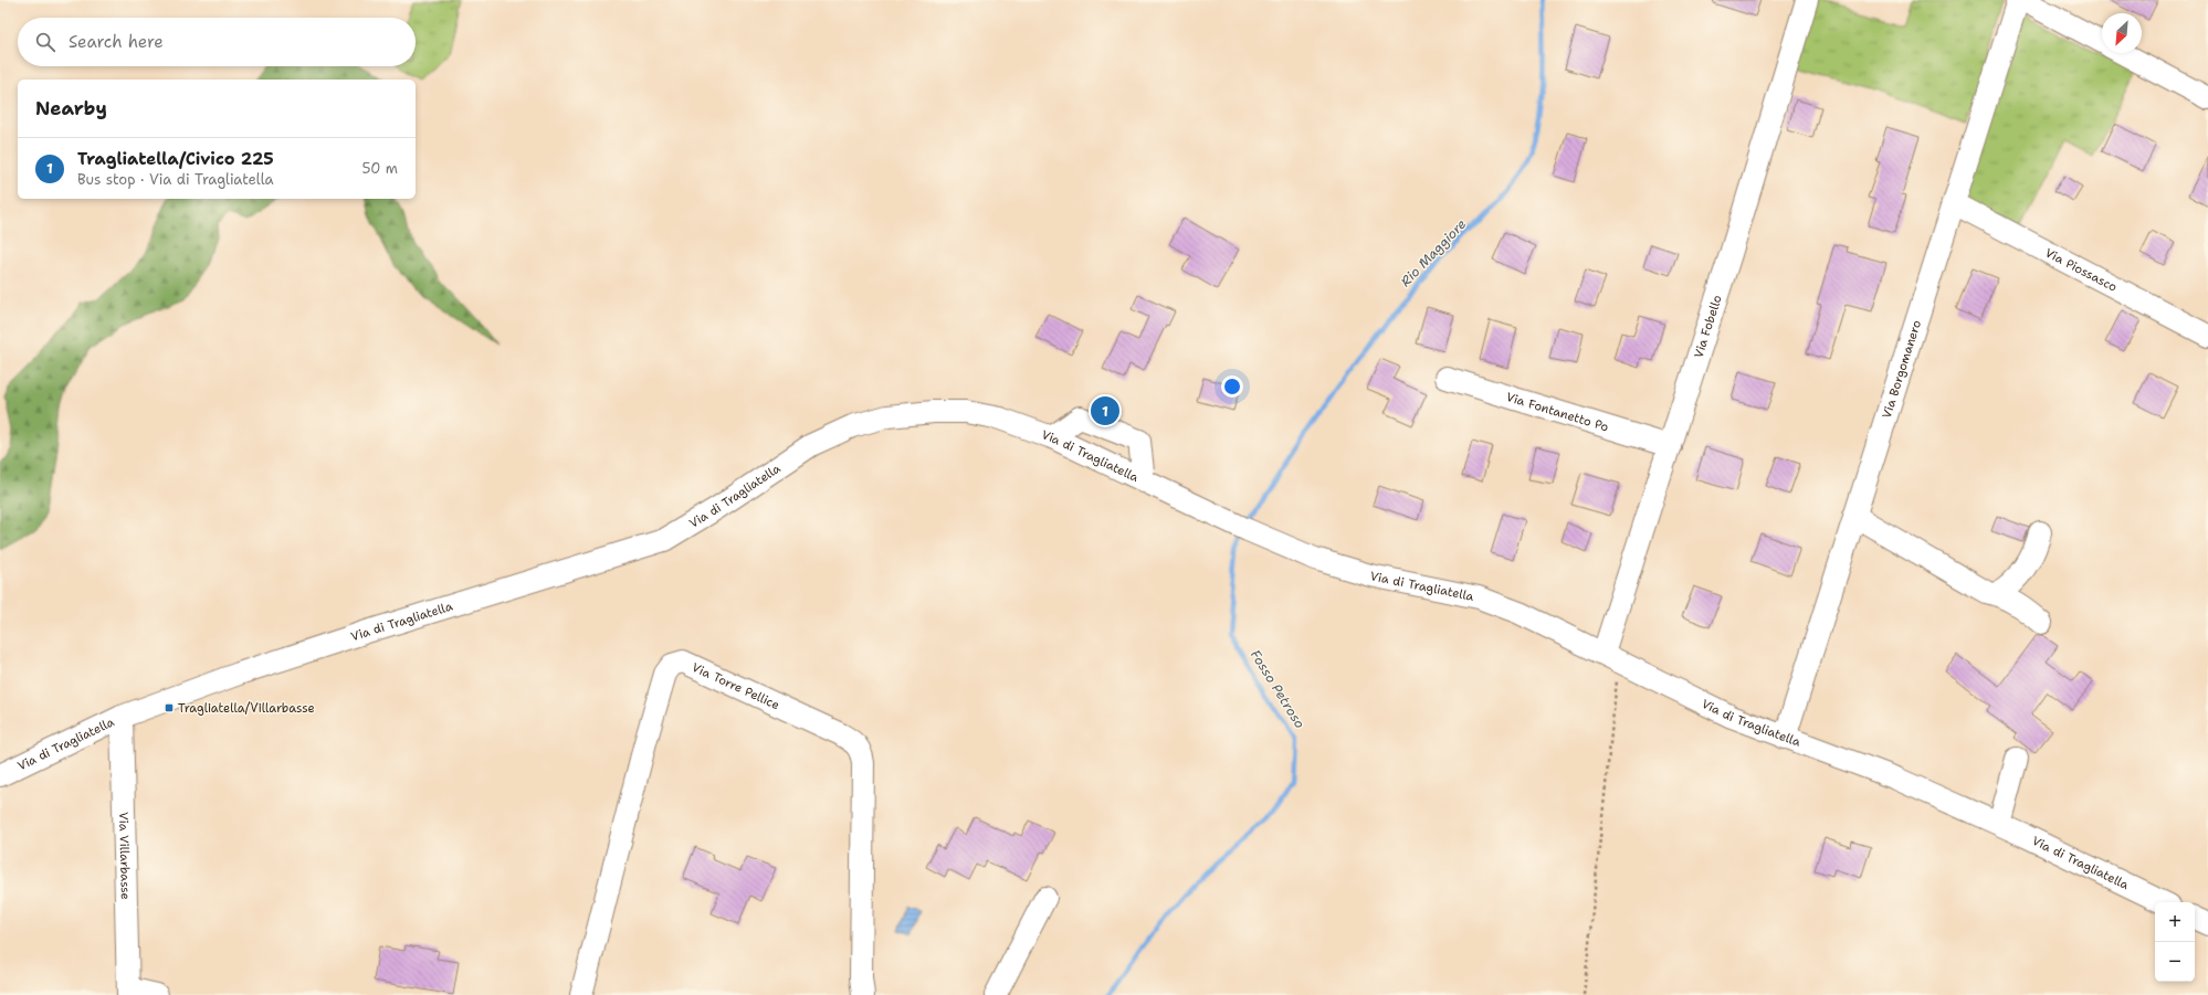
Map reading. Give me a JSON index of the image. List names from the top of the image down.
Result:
{
  "streets": {
    "street": [
      "Via Piossasco",
      "Via Fobello",
      "Via Borgomanero",
      "Via Fontanetto Po",
      "Via di Tragliatella",
      "Via Torre Pellice",
      "Via Villarbasse"
    ]
  },
  "crossings": [
    ["Via Piossasco", "Via Borgomanero"],
    ["Via Fobello", "Via Fontanetto Po"],
    ["Via Fobello", "Via di Tragliatella"],
    ["Via Borgomanero", "Via di Tragliatella"],
    ["Via di Tragliatella", "Via Villarbasse"]
  ],
  "water": ["Rio Maggiore", "Fosso Petroso"],
  "places": {
    "transit": ["Tragliatella/Villarbasse"]
  },
  "north": "bottom left",
  "page": {
    "search": "Search here",
    "heading": "Nearby",
    "list": [
      {
        "mark": "1",
        "name": "Tragliatella/Civico 225",
        "note": "Bus stop · Via di Tragliatella",
        "value": "50 m"
      }
    ],
    "pins": "1",
    "map_buttons": ["+", "−"]
  }
}
